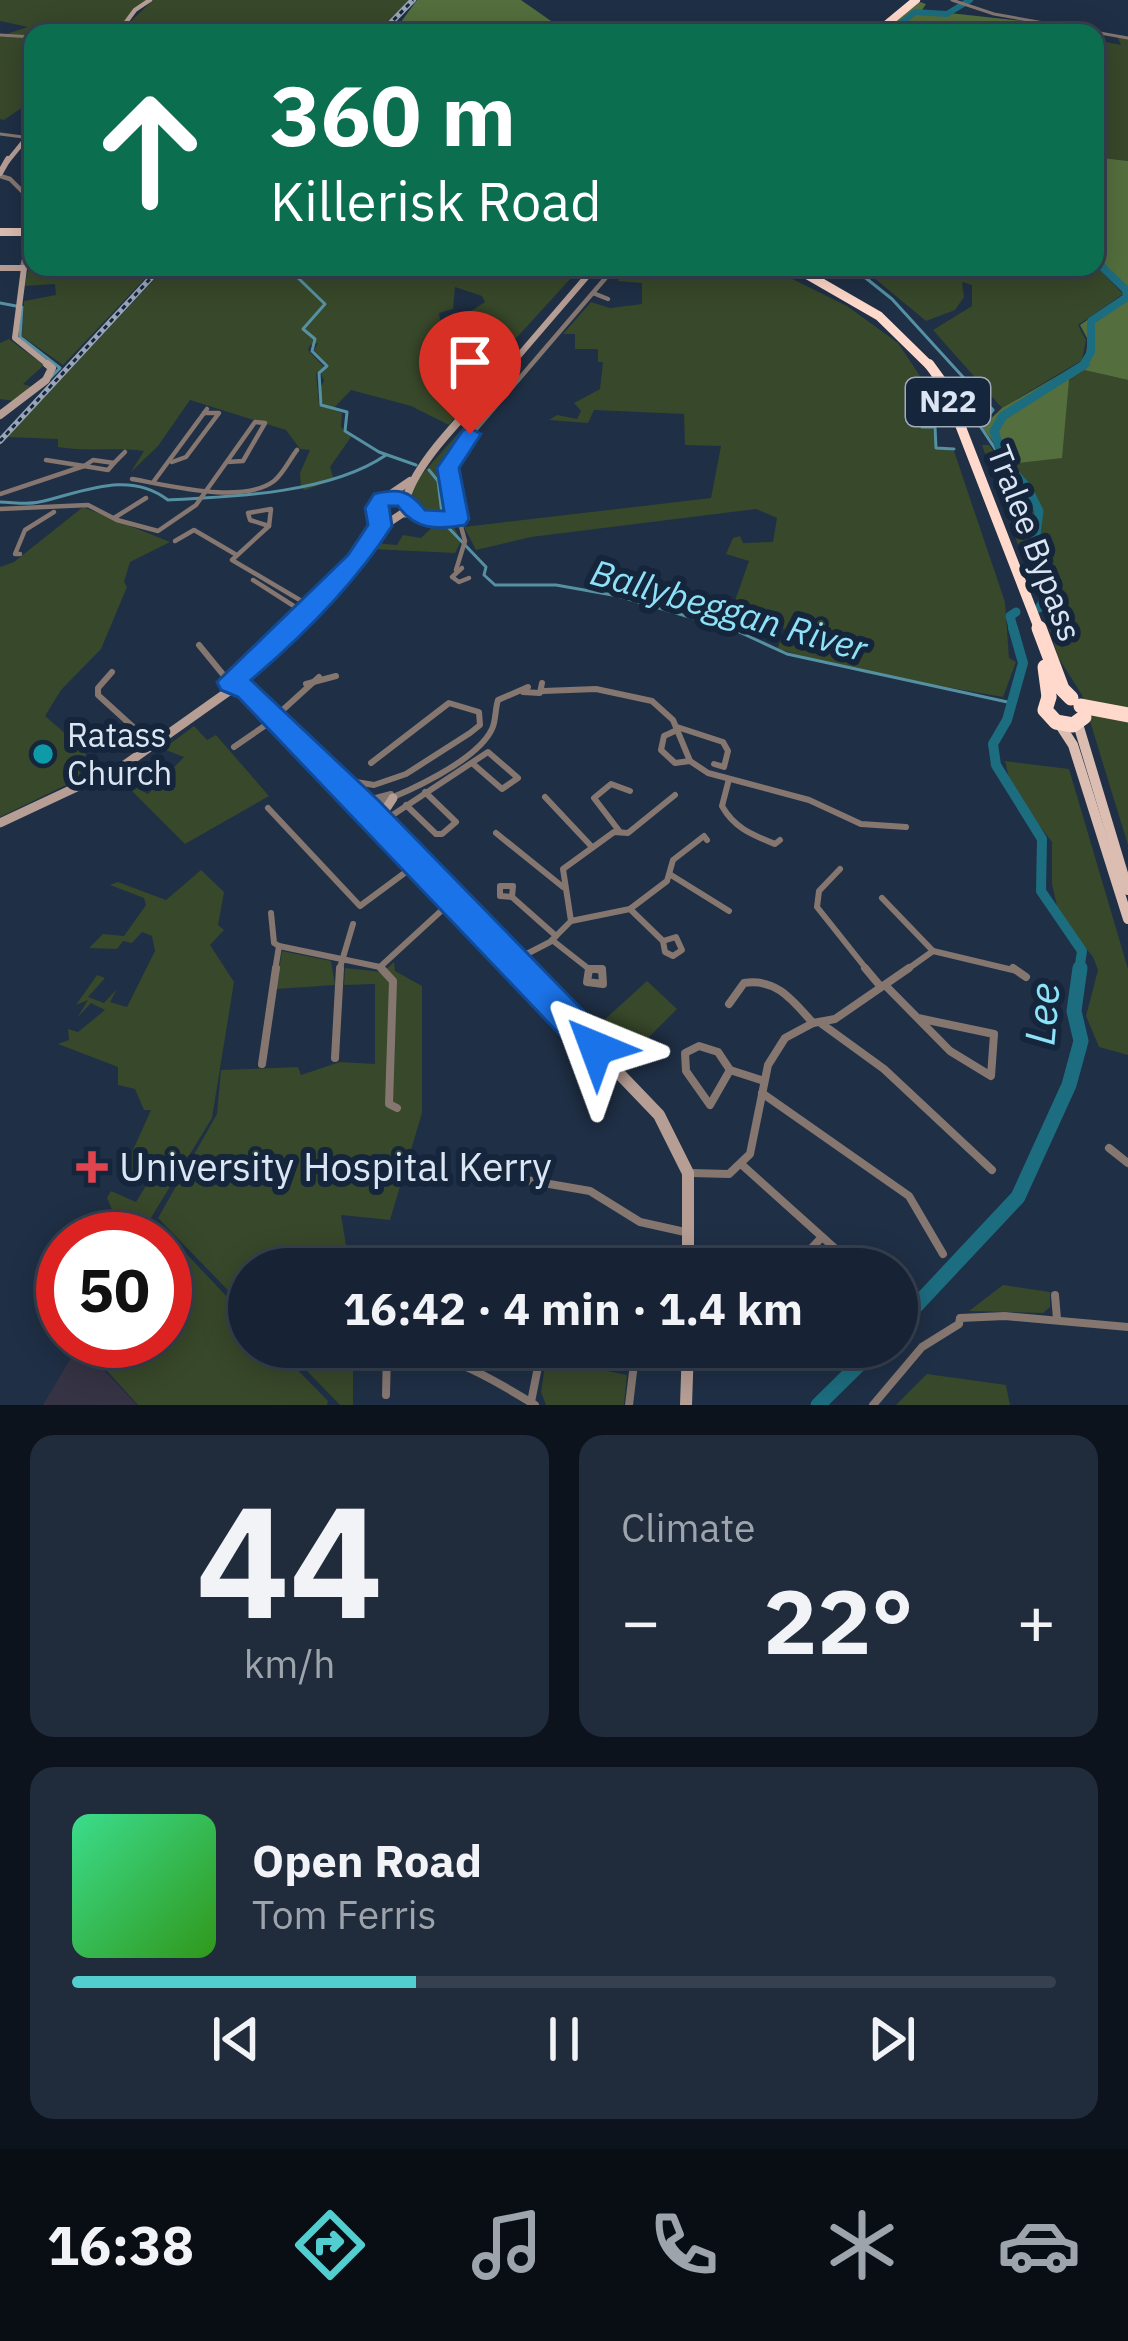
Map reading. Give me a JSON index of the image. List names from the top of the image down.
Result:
{
  "streets": {
    "highway": ["N22", "Tralee Bypass"]
  },
  "crossings": [
    ["N22", "Tralee Bypass"]
  ],
  "water": ["Ballybeggan River", "Lee"],
  "places": {
    "other": ["Ratass Church"],
    "health": ["University Hospital Kerry"]
  },
  "page": {
    "turn": ["360 m", "Killerisk Road"],
    "limit": "50",
    "trip": "16:42 · 4 min · 1.4 km",
    "tile": [
      ["44", "km/h"],
      "Climate"
    ],
    "heat": ["−", "22°", "+"],
    "song": ["Open Road", "Tom Ferris"],
    "tabs": "16:38"
  }
}
